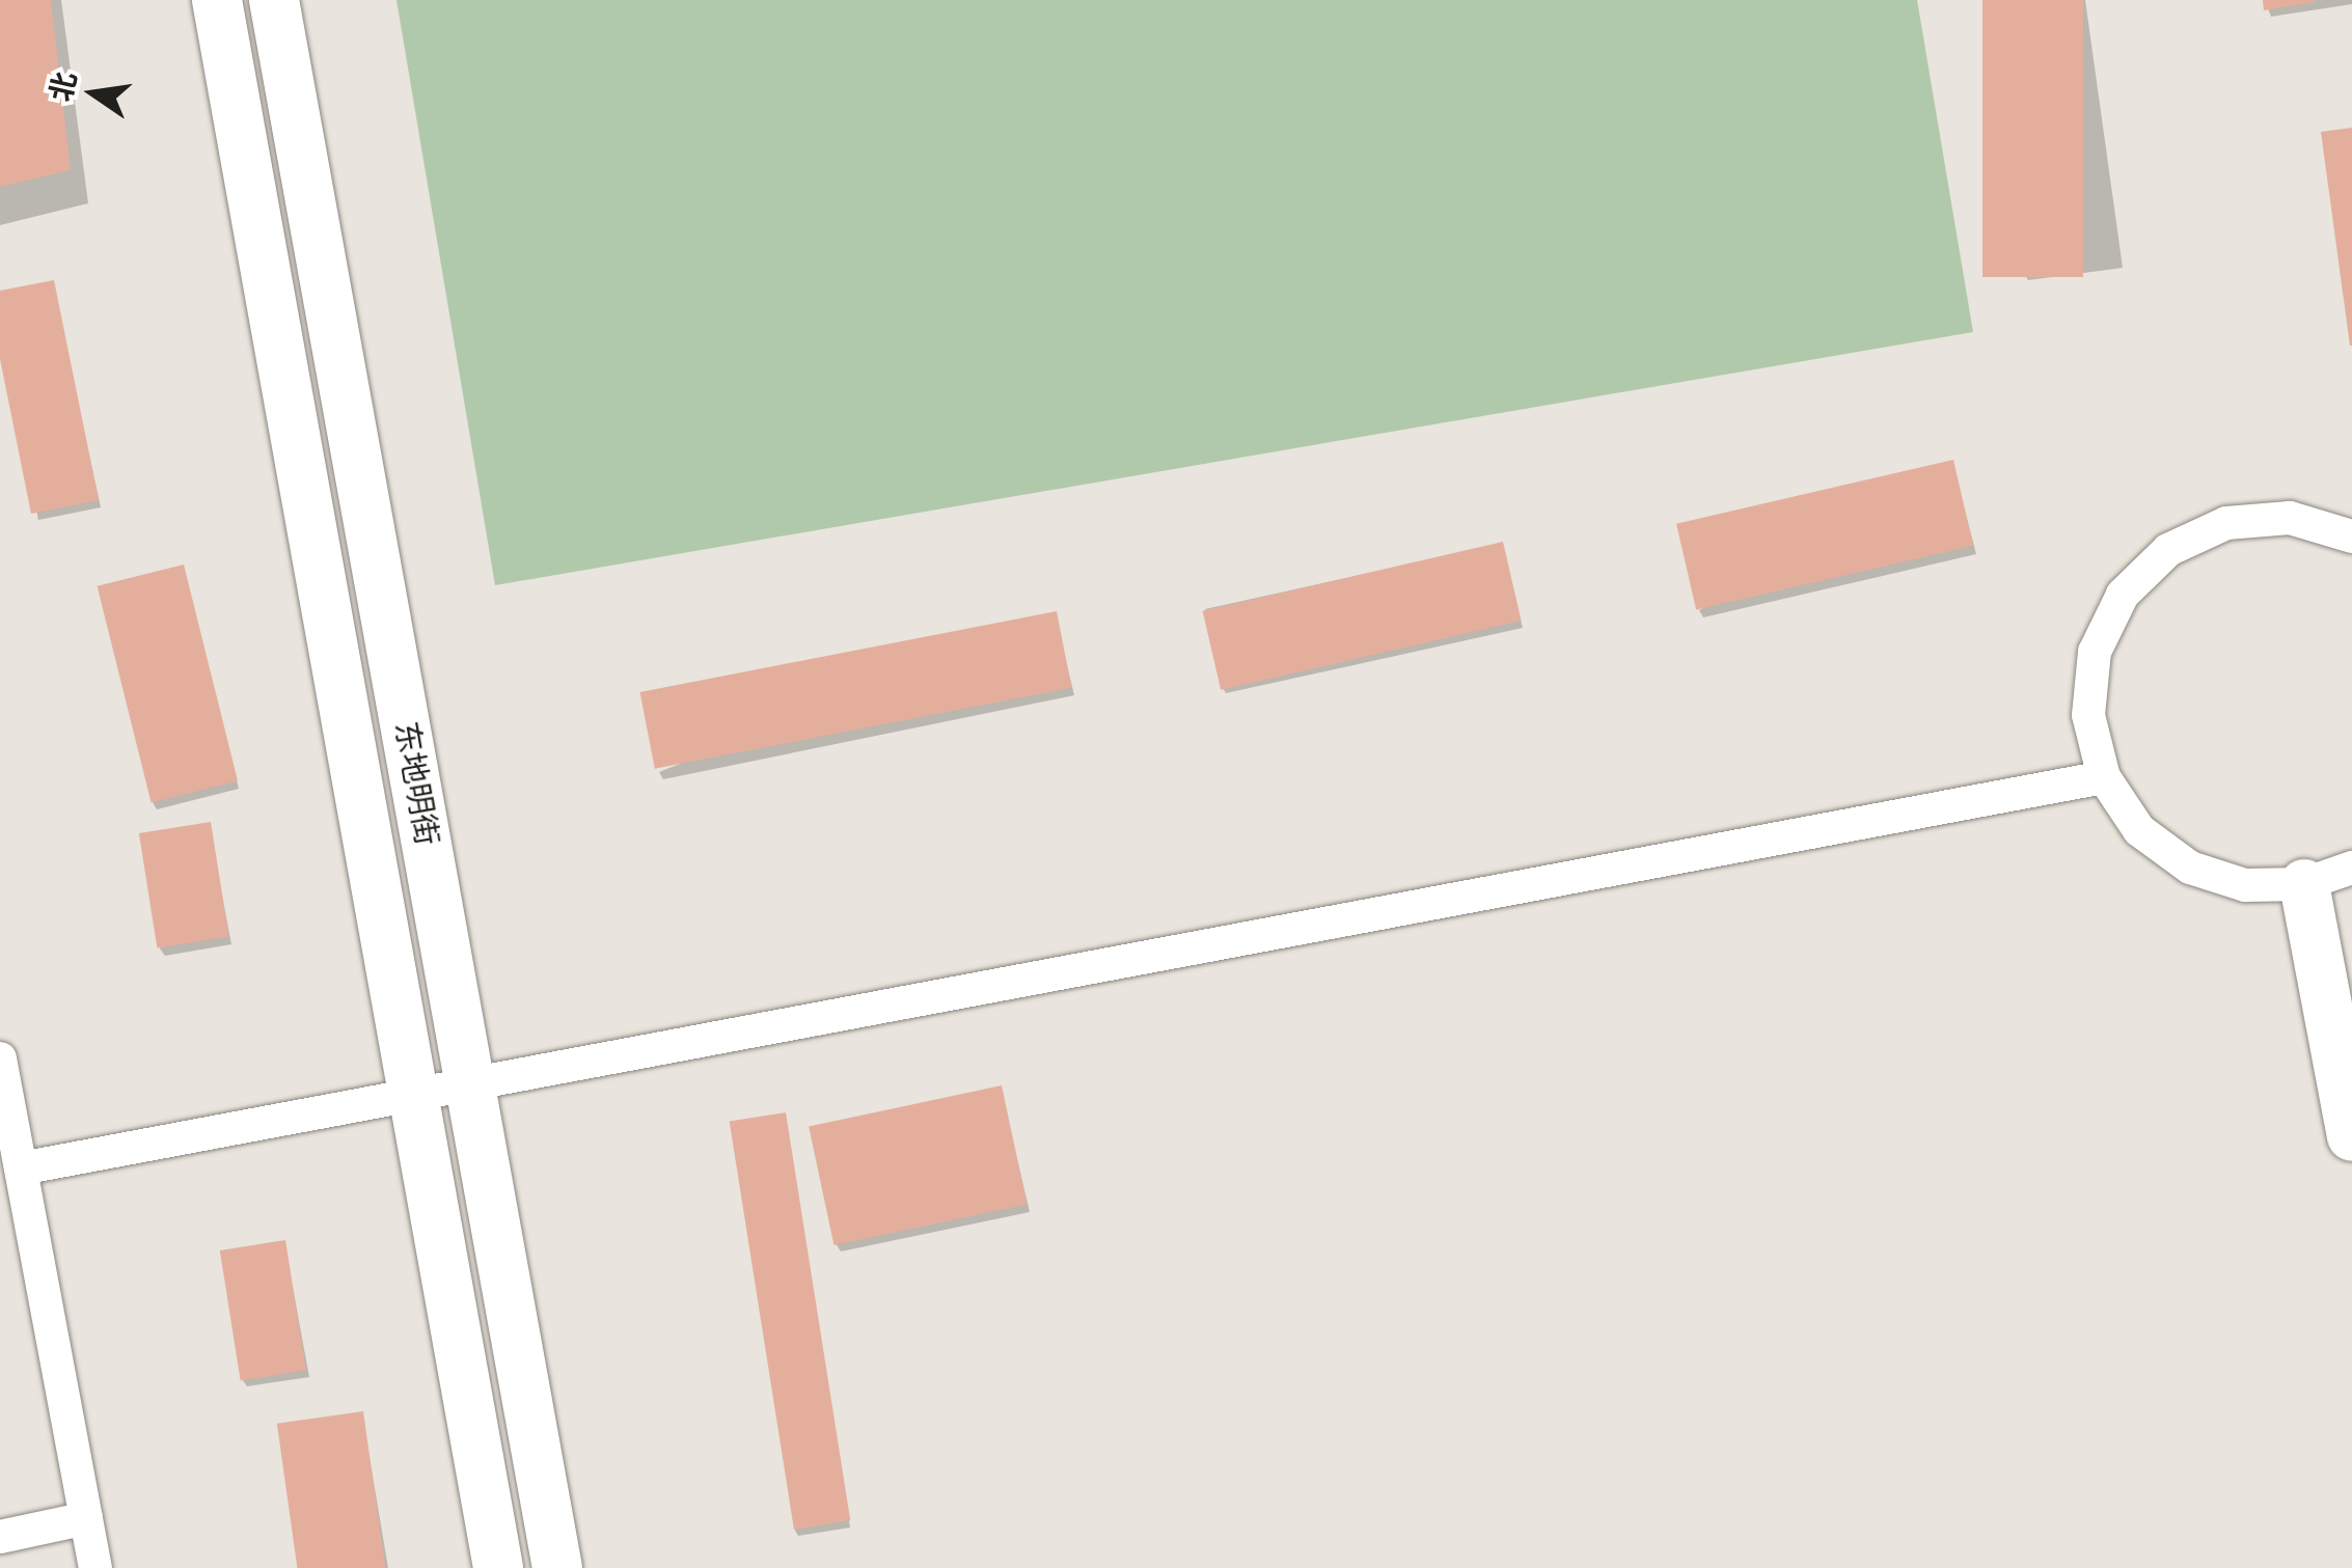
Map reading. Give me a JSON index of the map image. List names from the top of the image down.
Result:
{
  "streets": {
    "main road": ["东地明街"]
  },
  "north": "left"
}
